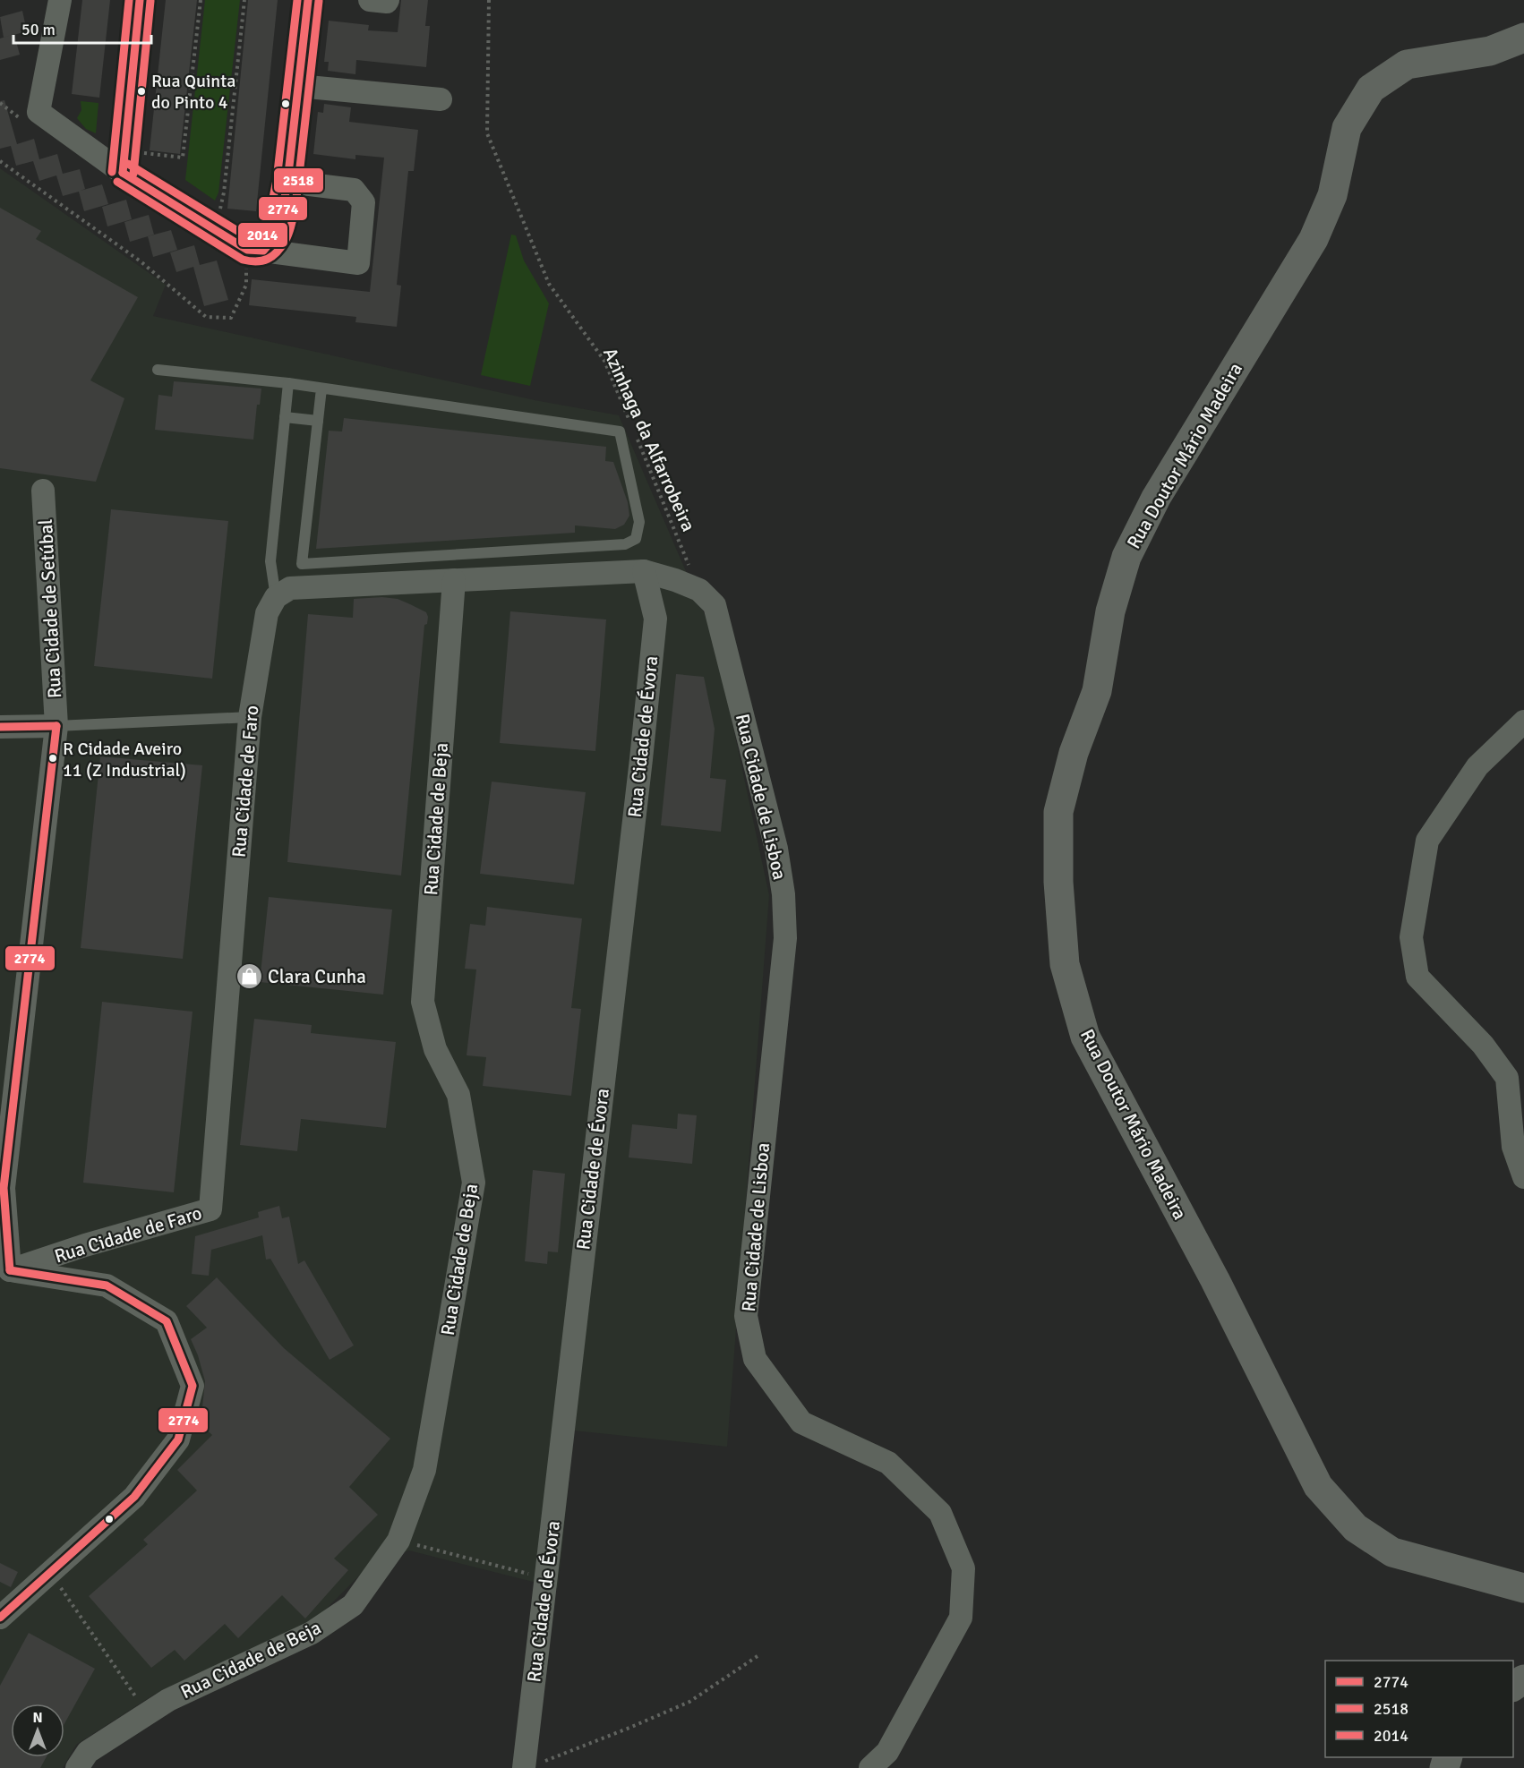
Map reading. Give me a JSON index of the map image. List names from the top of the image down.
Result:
{
  "streets": {
    "main road": ["Rua Doutor Mário Madeira"],
    "street": [
      "Rua Cidade de Setúbal",
      "Rua Cidade de Évora",
      "Rua Cidade de Faro",
      "Rua Cidade de Lisboa",
      "Rua Cidade de Beja"
    ],
    "path": ["Azinhaga da Alfarrobeira"]
  },
  "crossings": [
    ["Azinhaga da Alfarrobeira", "Rua Cidade de Lisboa"],
    ["Rua Cidade de Setúbal", "Rua Cidade de Faro"]
  ],
  "places": {
    "other": ["Rua Quinta do Pinto 4", "R Cidade Aveiro 11 (Z Industrial)"],
    "shop": ["Clara Cunha"]
  },
  "lines": ["transit line 2774", "transit line 2014", "transit line 2518"],
  "legend": ["2774", "2518", "2014"],
  "scale_bar": "50 m",
  "north": "top"
}
